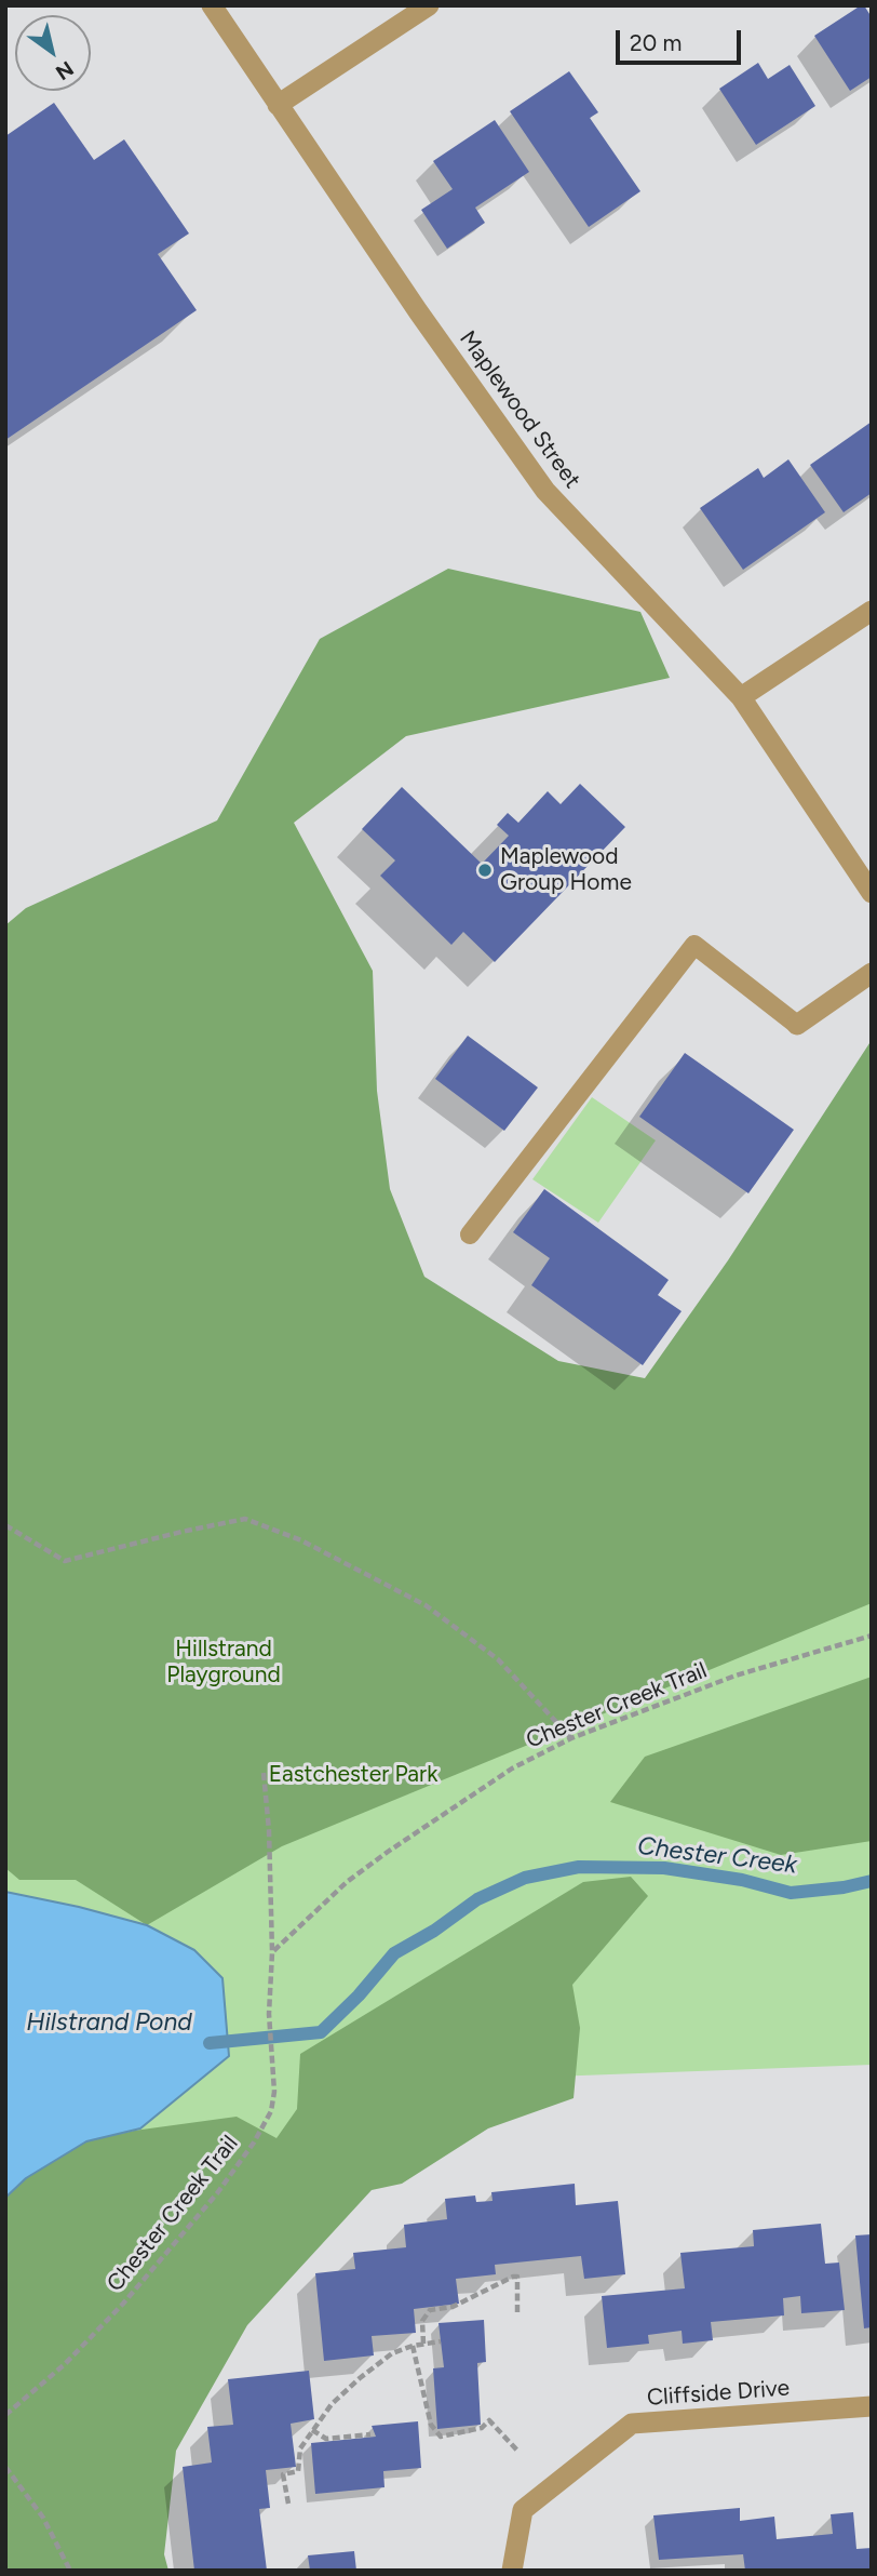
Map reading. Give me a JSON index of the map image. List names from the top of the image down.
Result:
{
  "streets": {
    "street": ["Maplewood Street", "Cliffside Drive"],
    "path": ["Chester Creek Trail"]
  },
  "water": ["Chester Creek", "Hilstrand Pond"],
  "parks": ["Hillstrand Playground", "Eastchester Park"],
  "places": ["Maplewood Group Home"],
  "scale_bar": "20 m",
  "north": "bottom right"
}
